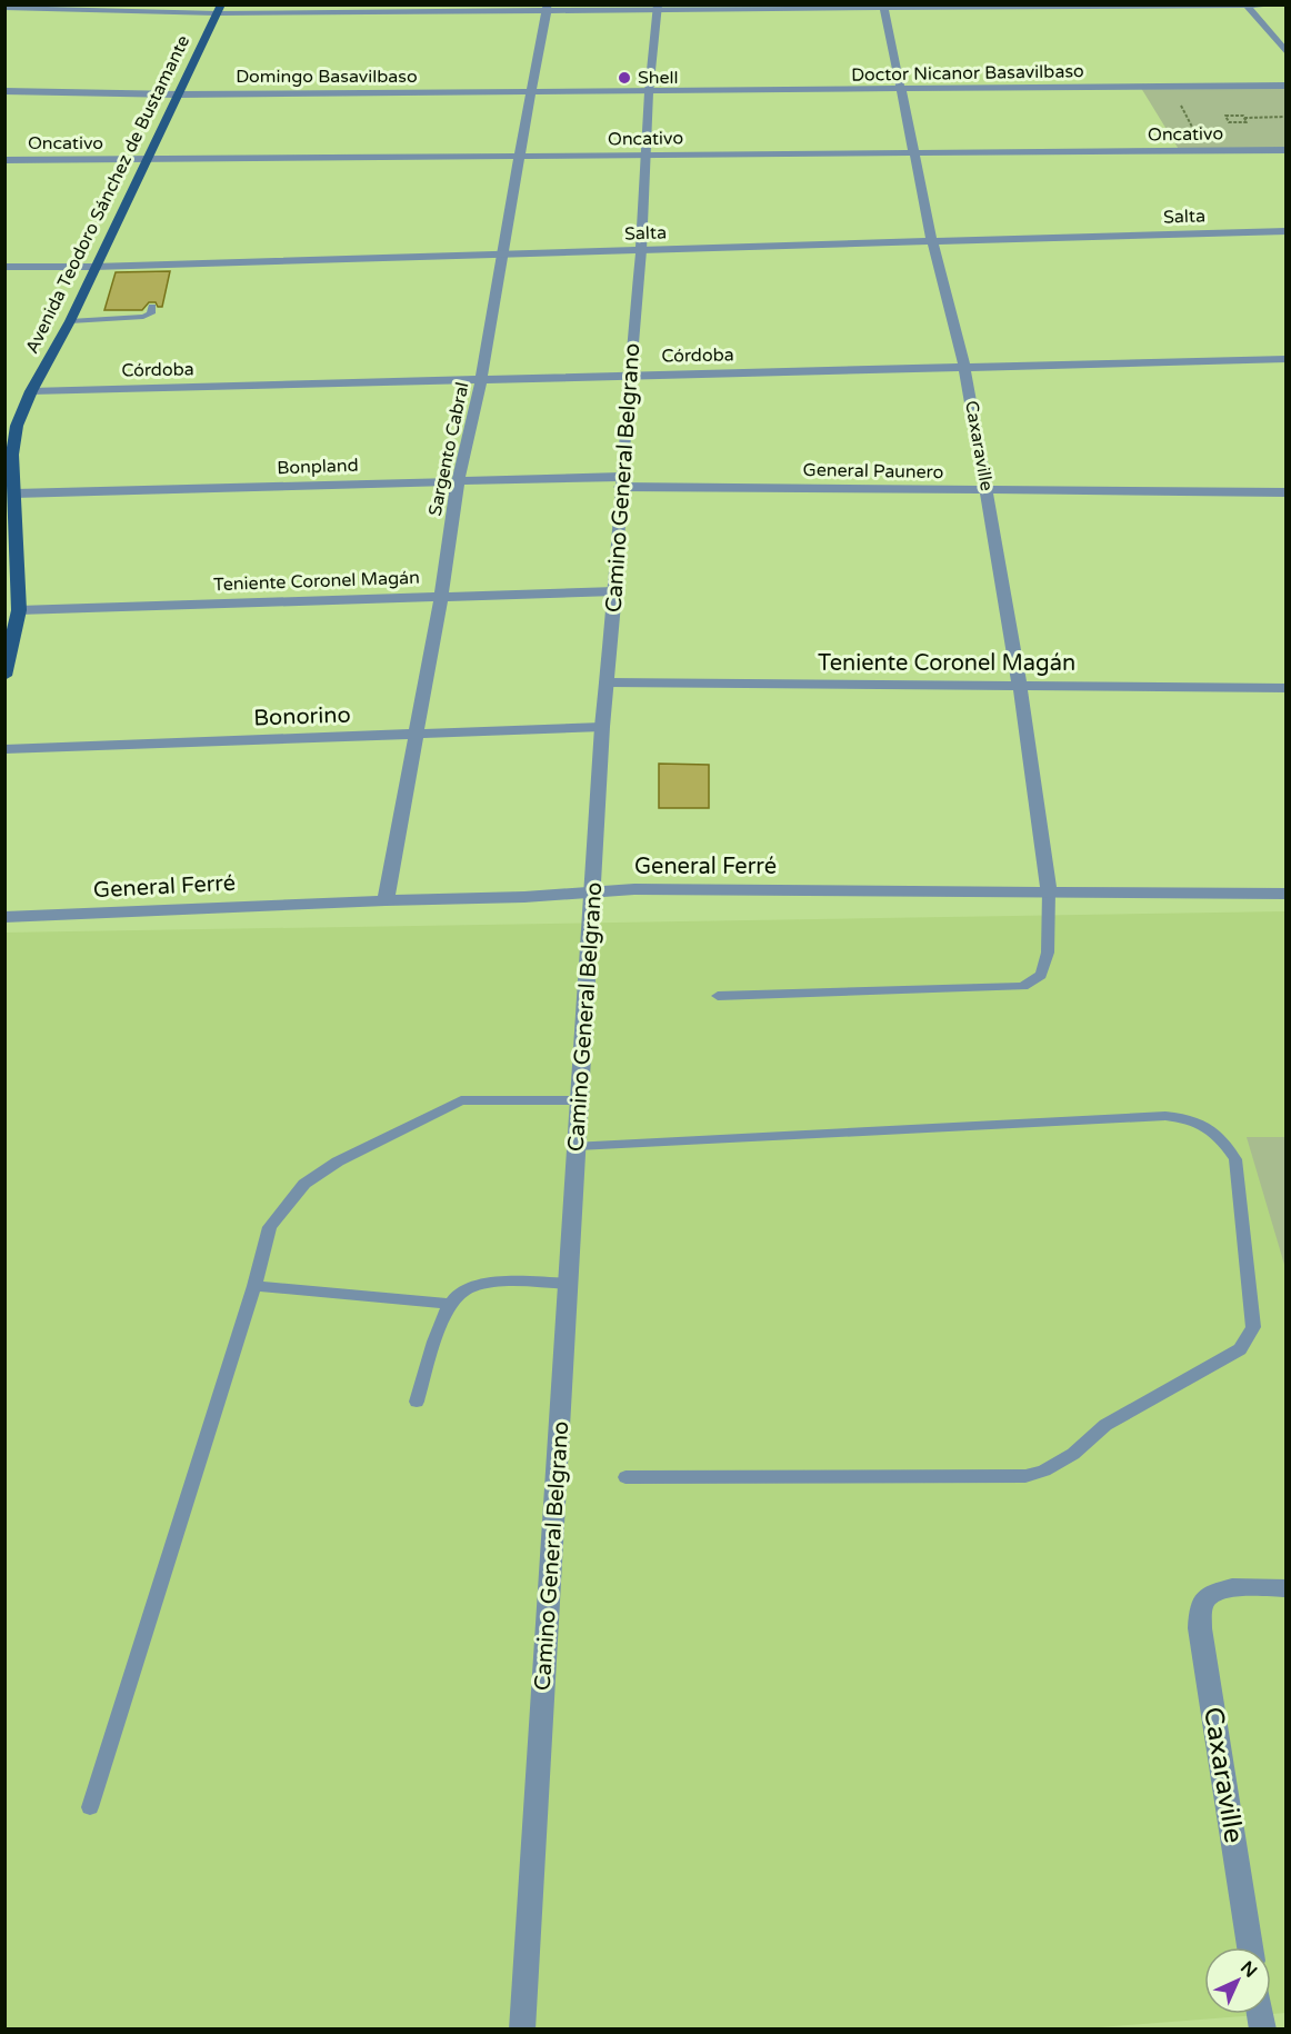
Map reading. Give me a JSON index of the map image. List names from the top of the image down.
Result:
{
  "streets": {
    "main road": ["Avenida Teodoro Sánchez de Bustamante"],
    "street": [
      "Doctor Nicanor Basavilbaso",
      "Domingo Basavilbaso",
      "Oncativo",
      "Salta",
      "Córdoba",
      "Caxaraville",
      "Sargento Cabral",
      "Bonpland",
      "General Paunero",
      "Camino General Belgrano",
      "Teniente Coronel Magán",
      "Bonorino",
      "General Ferré"
    ]
  },
  "crossings": [
    ["Doctor Nicanor Basavilbaso", "Domingo Basavilbaso"],
    ["Doctor Nicanor Basavilbaso", "Caxaraville"],
    ["Doctor Nicanor Basavilbaso", "Camino General Belgrano"],
    ["Domingo Basavilbaso", "Avenida Teodoro Sánchez de Bustamante"],
    ["Domingo Basavilbaso", "Sargento Cabral"],
    ["Domingo Basavilbaso", "Camino General Belgrano"],
    ["Oncativo", "Avenida Teodoro Sánchez de Bustamante"],
    ["Oncativo", "Caxaraville"],
    ["Oncativo", "Sargento Cabral"],
    ["Oncativo", "Camino General Belgrano"],
    ["Avenida Teodoro Sánchez de Bustamante", "Salta"],
    ["Avenida Teodoro Sánchez de Bustamante", "Córdoba"],
    ["Avenida Teodoro Sánchez de Bustamante", "Bonpland"],
    ["Avenida Teodoro Sánchez de Bustamante", "Teniente Coronel Magán"],
    ["Salta", "Caxaraville"],
    ["Salta", "Sargento Cabral"],
    ["Salta", "Camino General Belgrano"],
    ["Córdoba", "Caxaraville"],
    ["Córdoba", "Sargento Cabral"],
    ["Córdoba", "Camino General Belgrano"],
    ["Caxaraville", "General Paunero"],
    ["Caxaraville", "Teniente Coronel Magán"],
    ["Caxaraville", "General Ferré"],
    ["Sargento Cabral", "Bonpland"],
    ["Sargento Cabral", "Teniente Coronel Magán"],
    ["Sargento Cabral", "Bonorino"],
    ["Sargento Cabral", "General Ferré"],
    ["Bonpland", "General Paunero"],
    ["Bonpland", "Camino General Belgrano"],
    ["General Paunero", "Camino General Belgrano"],
    ["Camino General Belgrano", "Teniente Coronel Magán"],
    ["Camino General Belgrano", "Bonorino"],
    ["Camino General Belgrano", "General Ferré"]
  ],
  "places": ["Shell"],
  "north": "top right"
}
